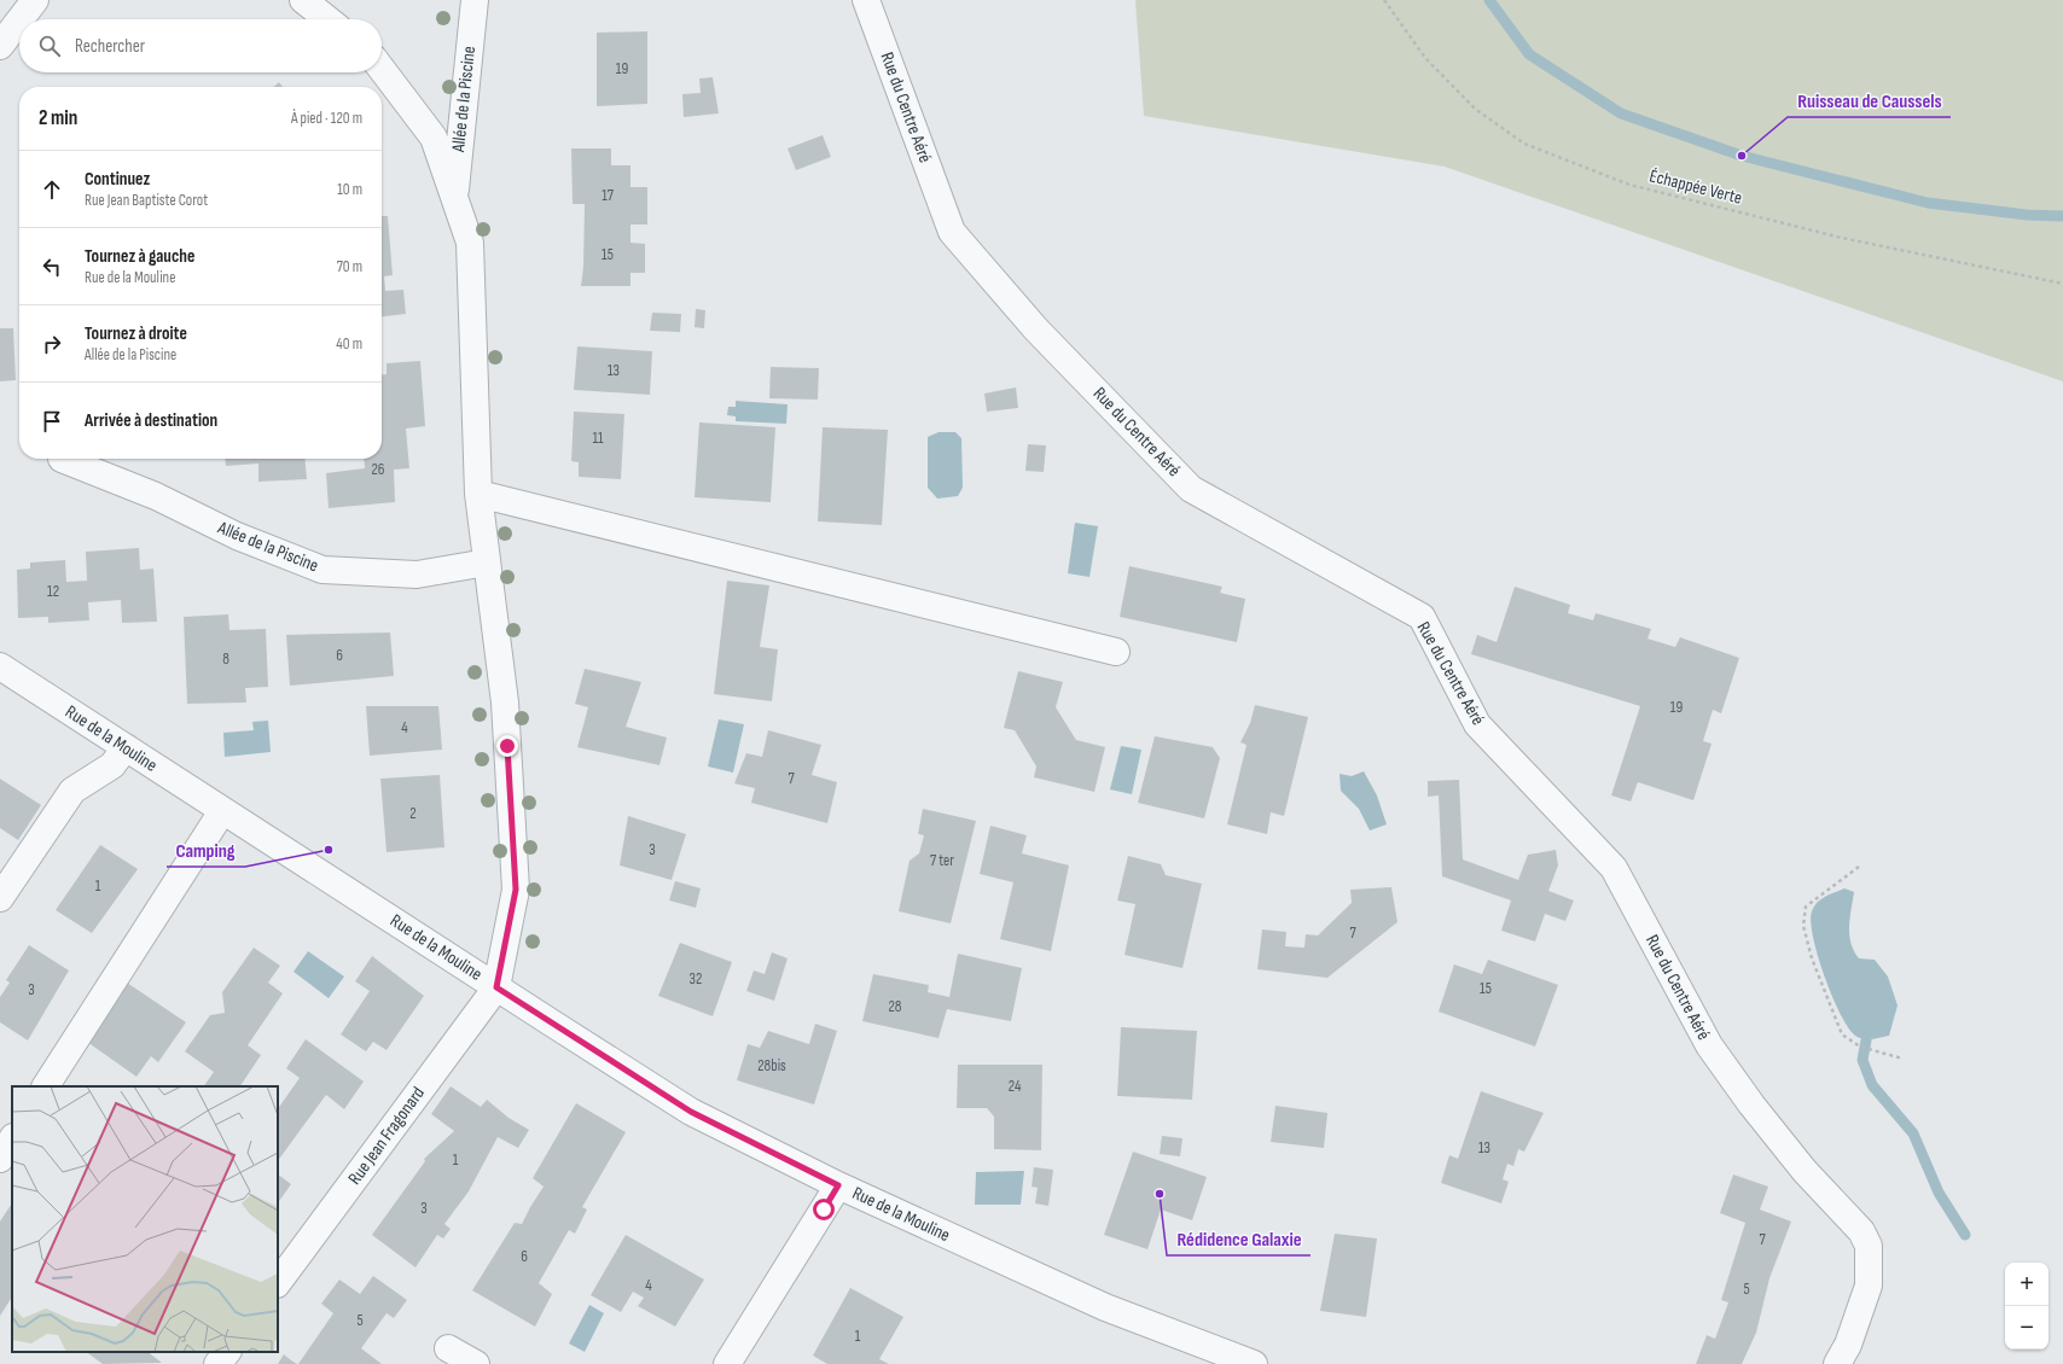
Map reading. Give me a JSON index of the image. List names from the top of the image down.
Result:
{
  "streets": {
    "street": [
      "Allée de la Piscine",
      "Rue du Centre Aéré",
      "Rue de la Mouline",
      "Rue Jean Fragonard"
    ],
    "path": ["Échappée Verte"]
  },
  "crossings": [
    ["Allée de la Piscine", "Rue de la Mouline"],
    ["Allée de la Piscine", "Rue Jean Fragonard"],
    ["Rue de la Mouline", "Rue Jean Fragonard"]
  ],
  "places": ["Ruisseau de Caussels", "Camping", "Rédidence Galaxie"],
  "house_numbers": [
    "19",
    "17",
    "15",
    "13",
    "11",
    "26",
    "12",
    "6",
    "8",
    "19",
    "4",
    "7",
    "2",
    "3",
    "7 ter",
    "1",
    "7",
    "32",
    "15",
    "3",
    "28",
    "28bis",
    "24",
    "13",
    "1",
    "3",
    "7",
    "6",
    "4",
    "5",
    "5",
    "1"
  ],
  "page": {
    "search": "Rechercher",
    "heading": ["2 min", "À pied · 120 m"],
    "list": [
      ["Continuez", "Rue Jean Baptiste Corot", "10 m"],
      ["Tournez à gauche", "Rue de la Mouline", "70 m"],
      ["Tournez à droite", "Allée de la Piscine", "40 m"],
      "Arrivée à destination"
    ],
    "map_buttons": ["+", "−"]
  }
}
